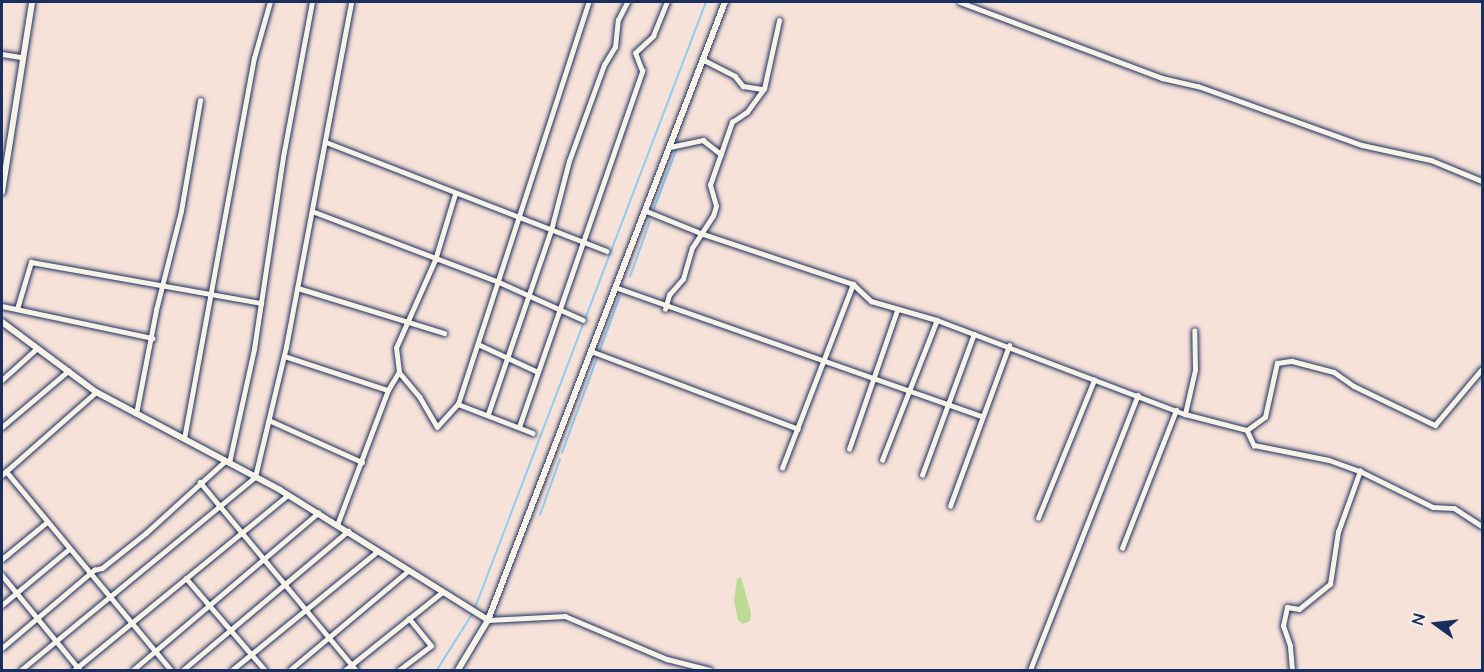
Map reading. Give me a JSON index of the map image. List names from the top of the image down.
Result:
{
  "north": "left"
}
